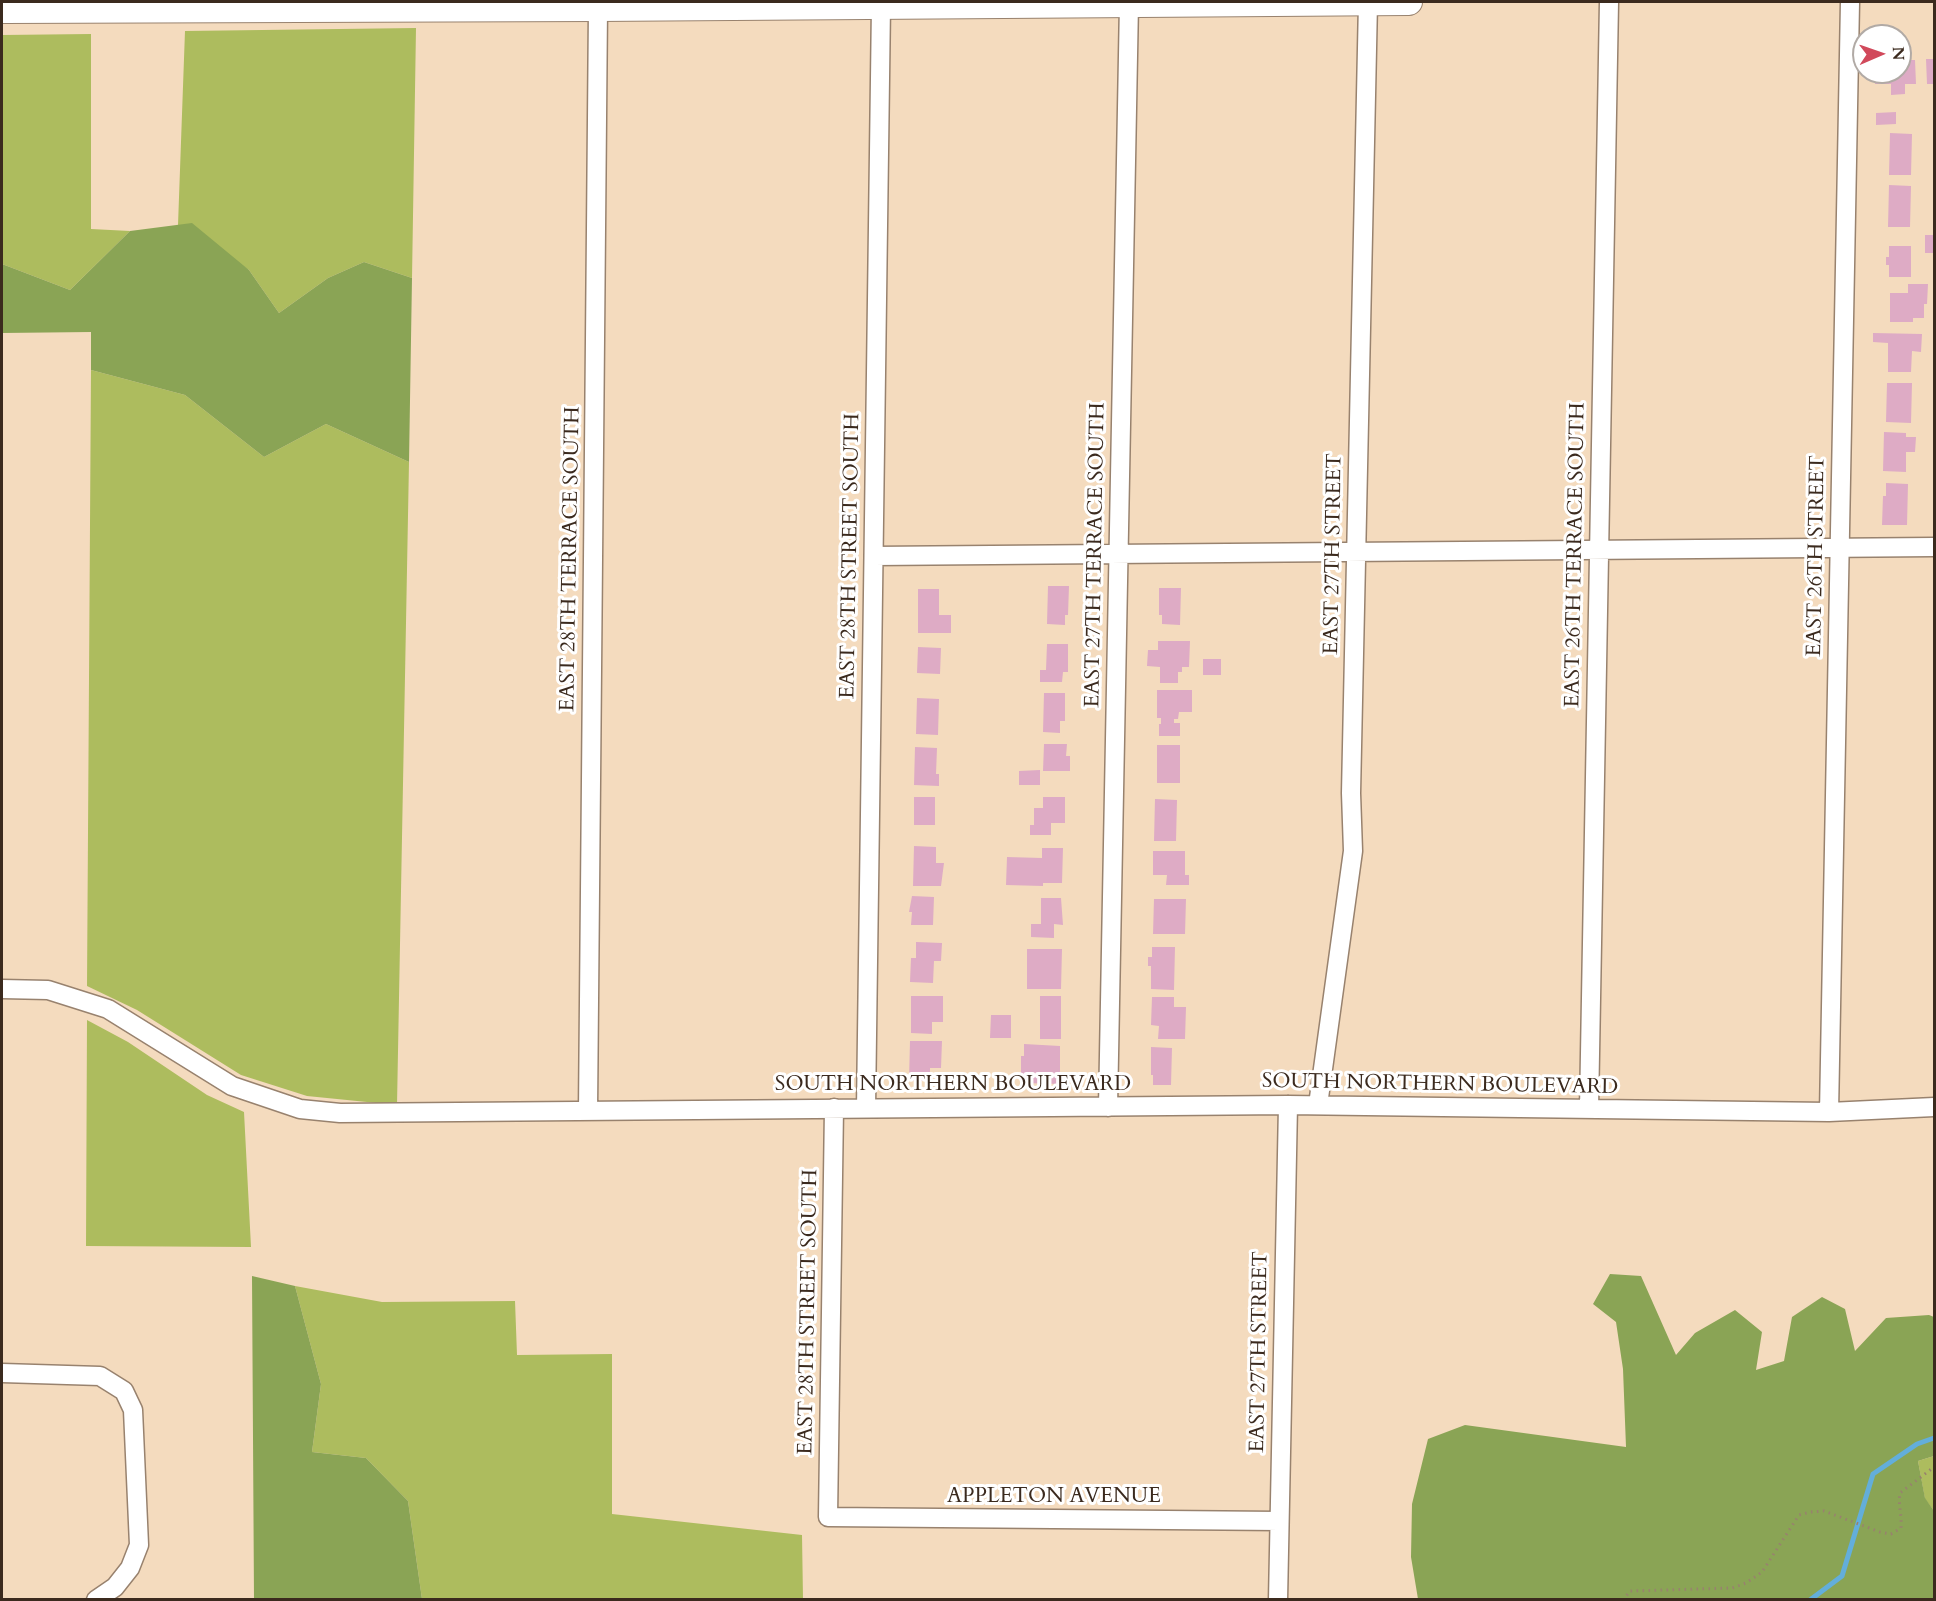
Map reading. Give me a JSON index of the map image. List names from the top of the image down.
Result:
{
  "streets": {
    "street": [
      "EAST 27TH STREET",
      "EAST 27TH TERRACE SOUTH",
      "EAST 26TH TERRACE SOUTH",
      "EAST 28TH STREET SOUTH",
      "EAST 26TH STREET",
      "EAST 28TH TERRACE SOUTH",
      "SOUTH NORTHERN BOULEVARD",
      "APPLETON AVENUE"
    ]
  },
  "crossings": [
    ["EAST 27TH STREET", "SOUTH NORTHERN BOULEVARD"],
    ["EAST 27TH STREET", "APPLETON AVENUE"],
    ["EAST 27TH TERRACE SOUTH", "SOUTH NORTHERN BOULEVARD"],
    ["EAST 26TH TERRACE SOUTH", "SOUTH NORTHERN BOULEVARD"],
    ["EAST 28TH STREET SOUTH", "SOUTH NORTHERN BOULEVARD"],
    ["EAST 28TH STREET SOUTH", "APPLETON AVENUE"],
    ["EAST 26TH STREET", "SOUTH NORTHERN BOULEVARD"],
    ["EAST 28TH TERRACE SOUTH", "SOUTH NORTHERN BOULEVARD"]
  ],
  "north": "right"
}
